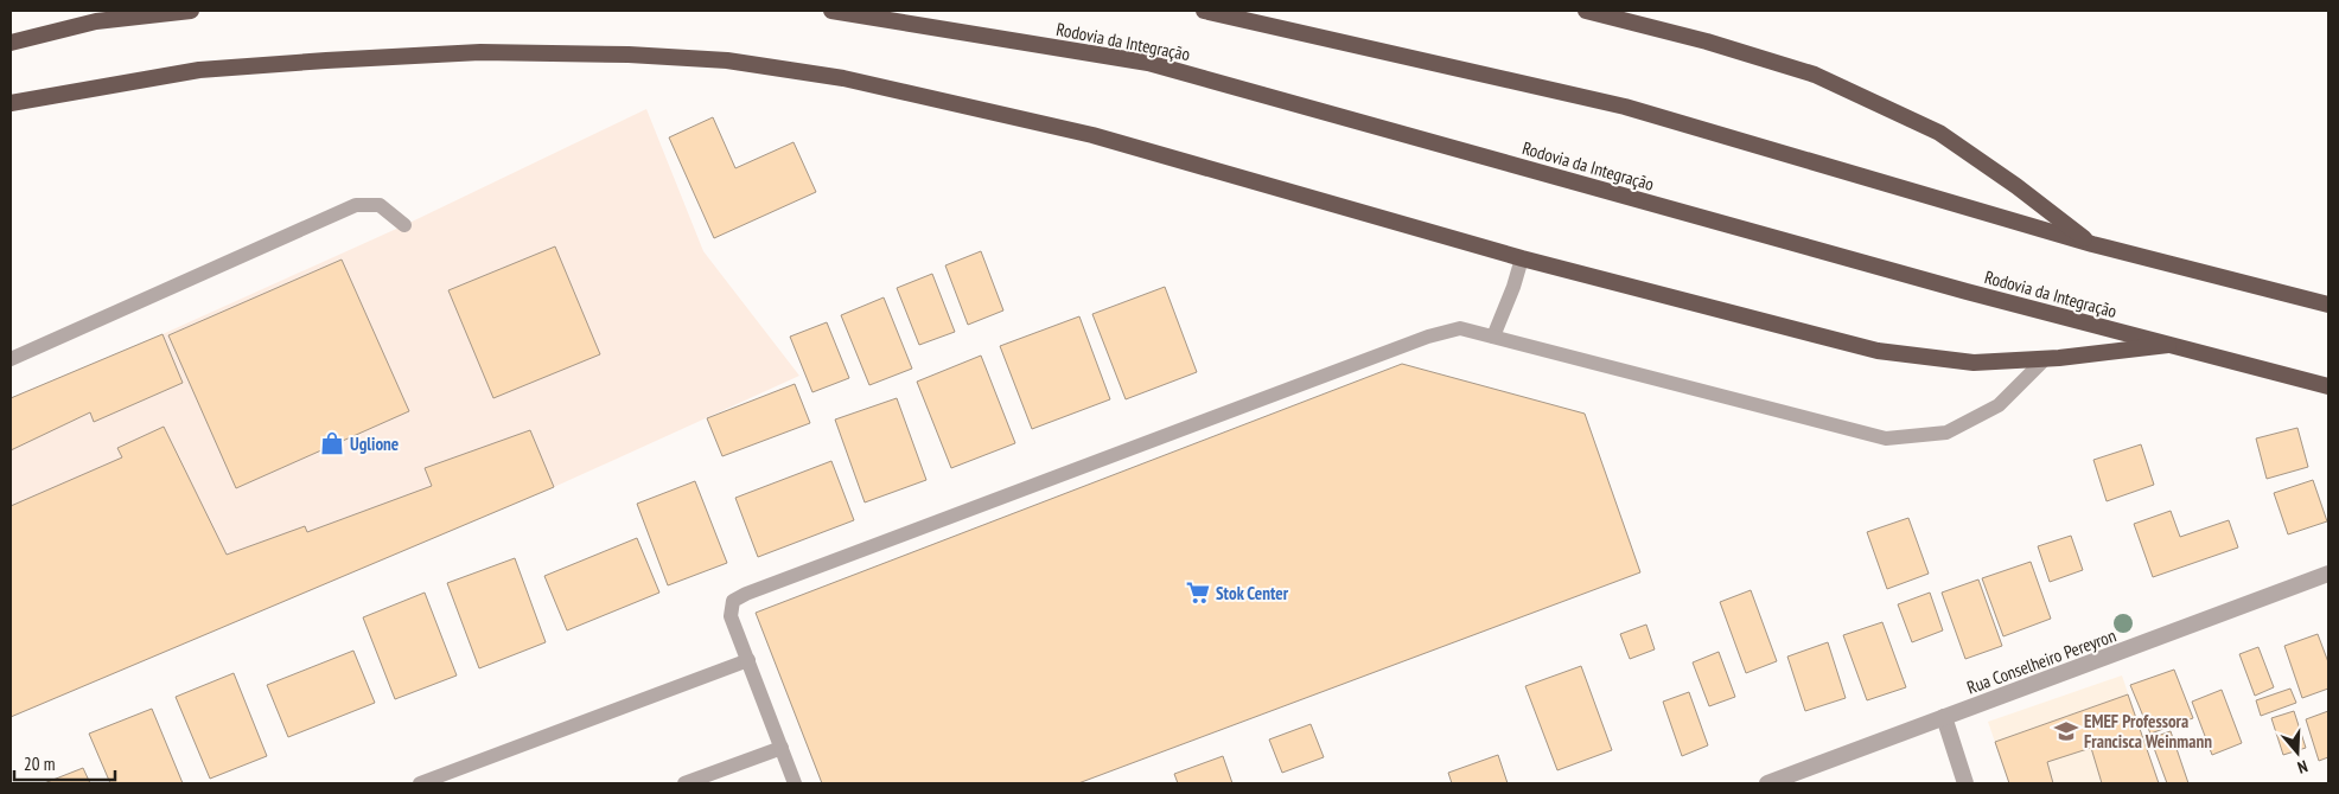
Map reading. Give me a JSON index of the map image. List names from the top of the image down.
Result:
{
  "streets": {
    "highway": ["Rodovia da Integração"],
    "street": ["Rua Conselheiro Pereyron"]
  },
  "places": {
    "shop": ["Uglione"],
    "supermarket": ["Stok Center"],
    "school or university": ["EMEF Professora Francisca Weinmann"]
  },
  "scale_bar": "20 m",
  "north": "bottom"
}
